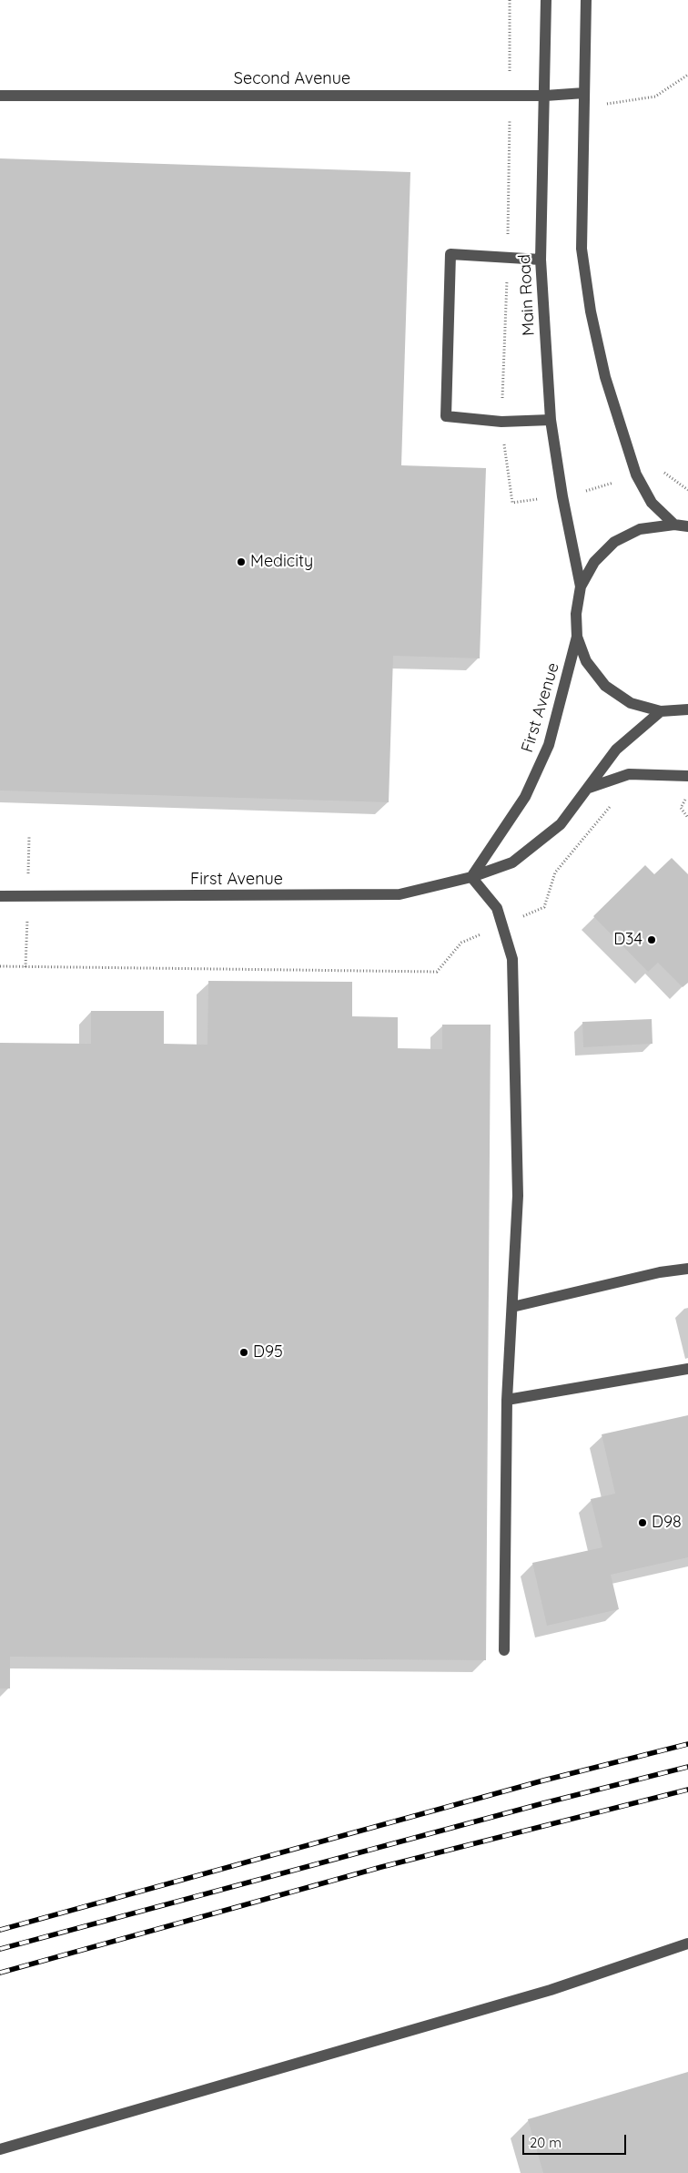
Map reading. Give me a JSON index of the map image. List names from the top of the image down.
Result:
{
  "streets": {
    "lane": ["Second Avenue", "Main Road", "First Avenue"]
  },
  "crossings": [
    ["Second Avenue", "Main Road"]
  ],
  "places": [
    "Medicity",
    "D34",
    "D95",
    "D98"
  ],
  "scale_bar": "20 m"
}
